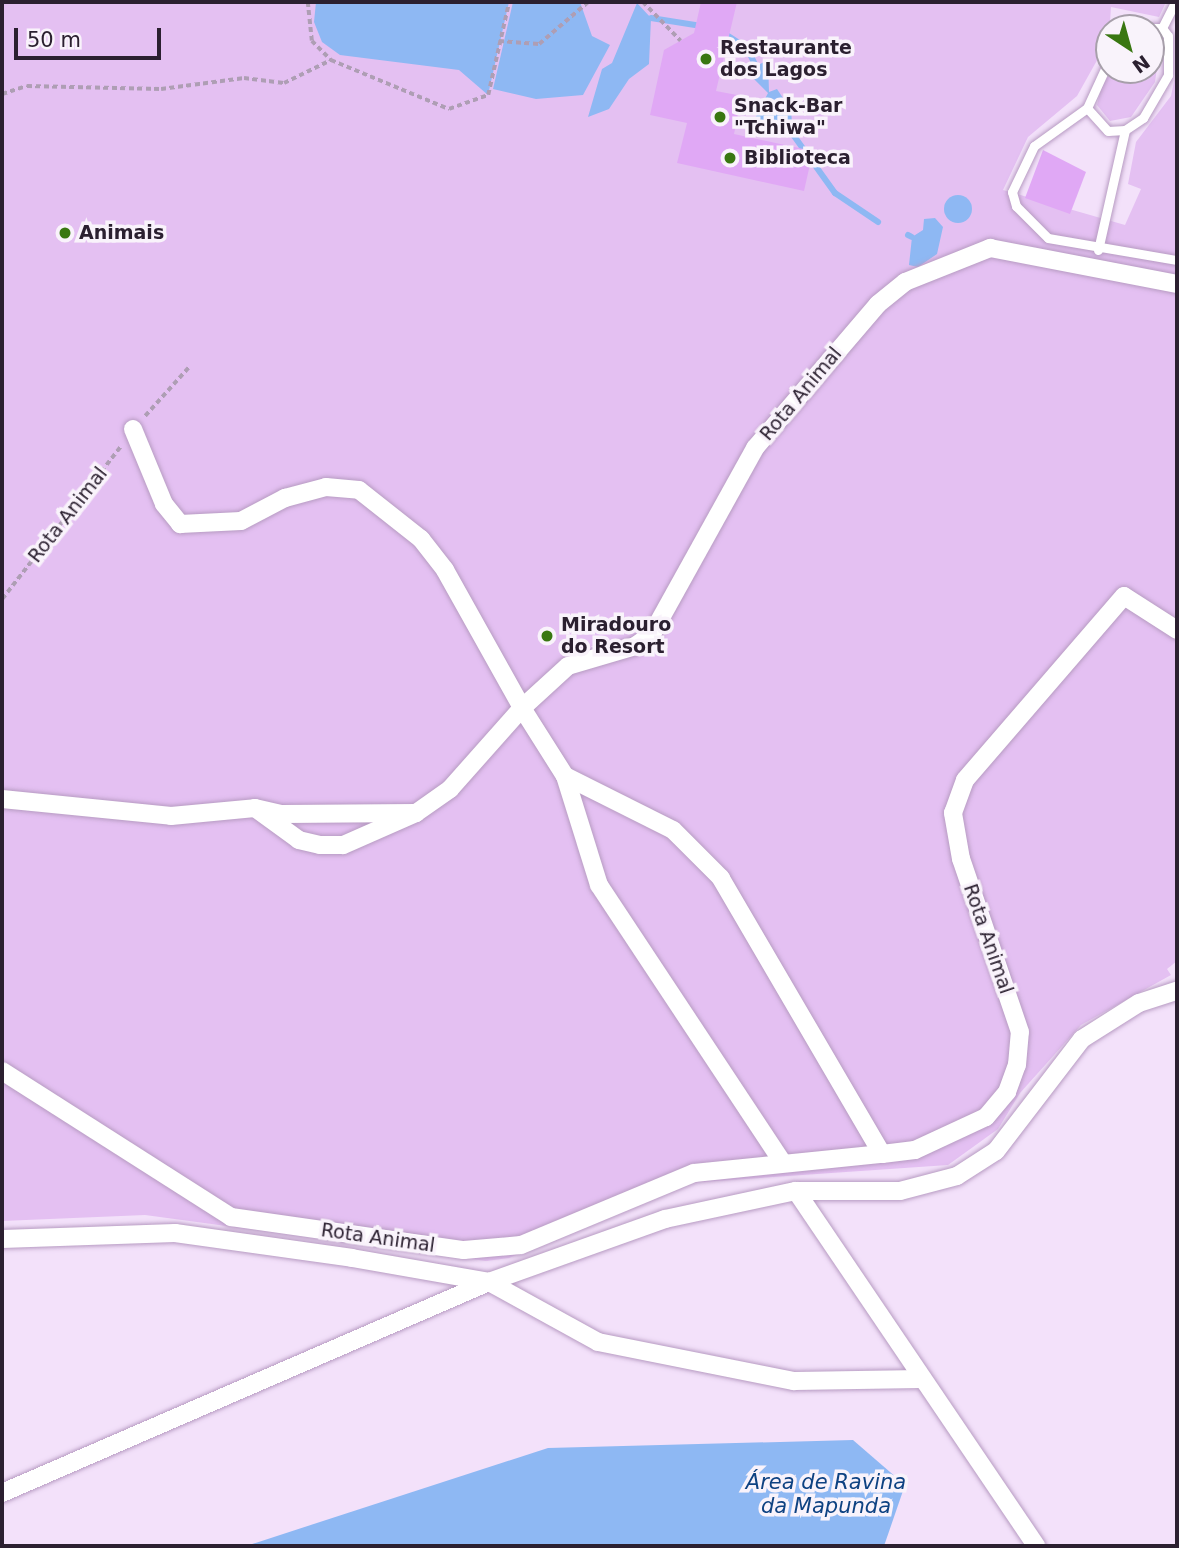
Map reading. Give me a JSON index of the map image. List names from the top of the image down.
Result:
{
  "streets": {
    "street": ["Rota Animal"]
  },
  "water": ["Área de Ravina da Mapunda"],
  "places": [
    "Restaurante dos Lagos",
    "Snack-Bar \"Tchiwa\"",
    "Biblioteca",
    "Animais",
    "Miradouro do Resort"
  ],
  "scale_bar": "50 m",
  "north": "bottom right"
}
